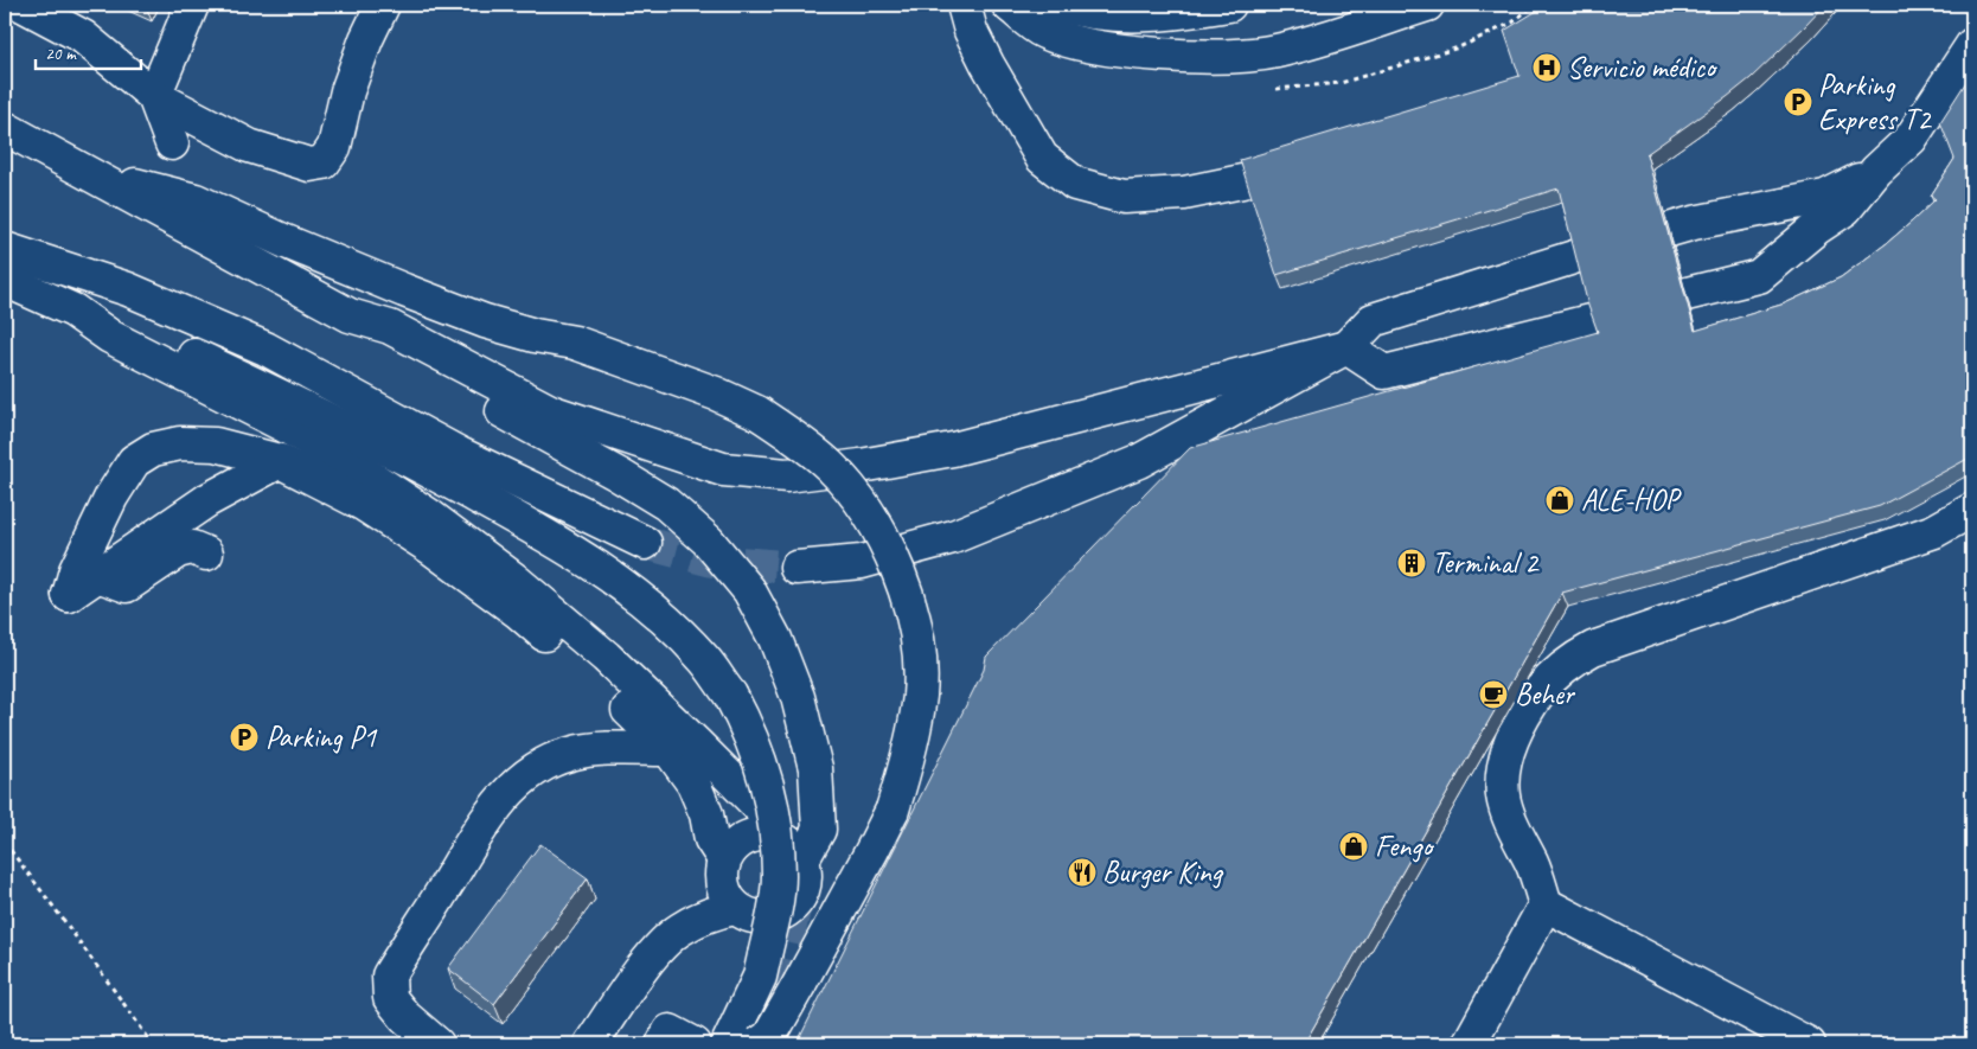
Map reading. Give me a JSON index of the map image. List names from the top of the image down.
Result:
{
  "places": {
    "hospital": ["Servicio médico"],
    "parking": ["Parking Express T2", "Parking P1"],
    "shop": ["ALE-HOP", "Fengo"],
    "building": ["Terminal 2"],
    "cafe": ["Beher"],
    "restaurant": ["Burger King"]
  },
  "scale_bar": "20 m"
}
